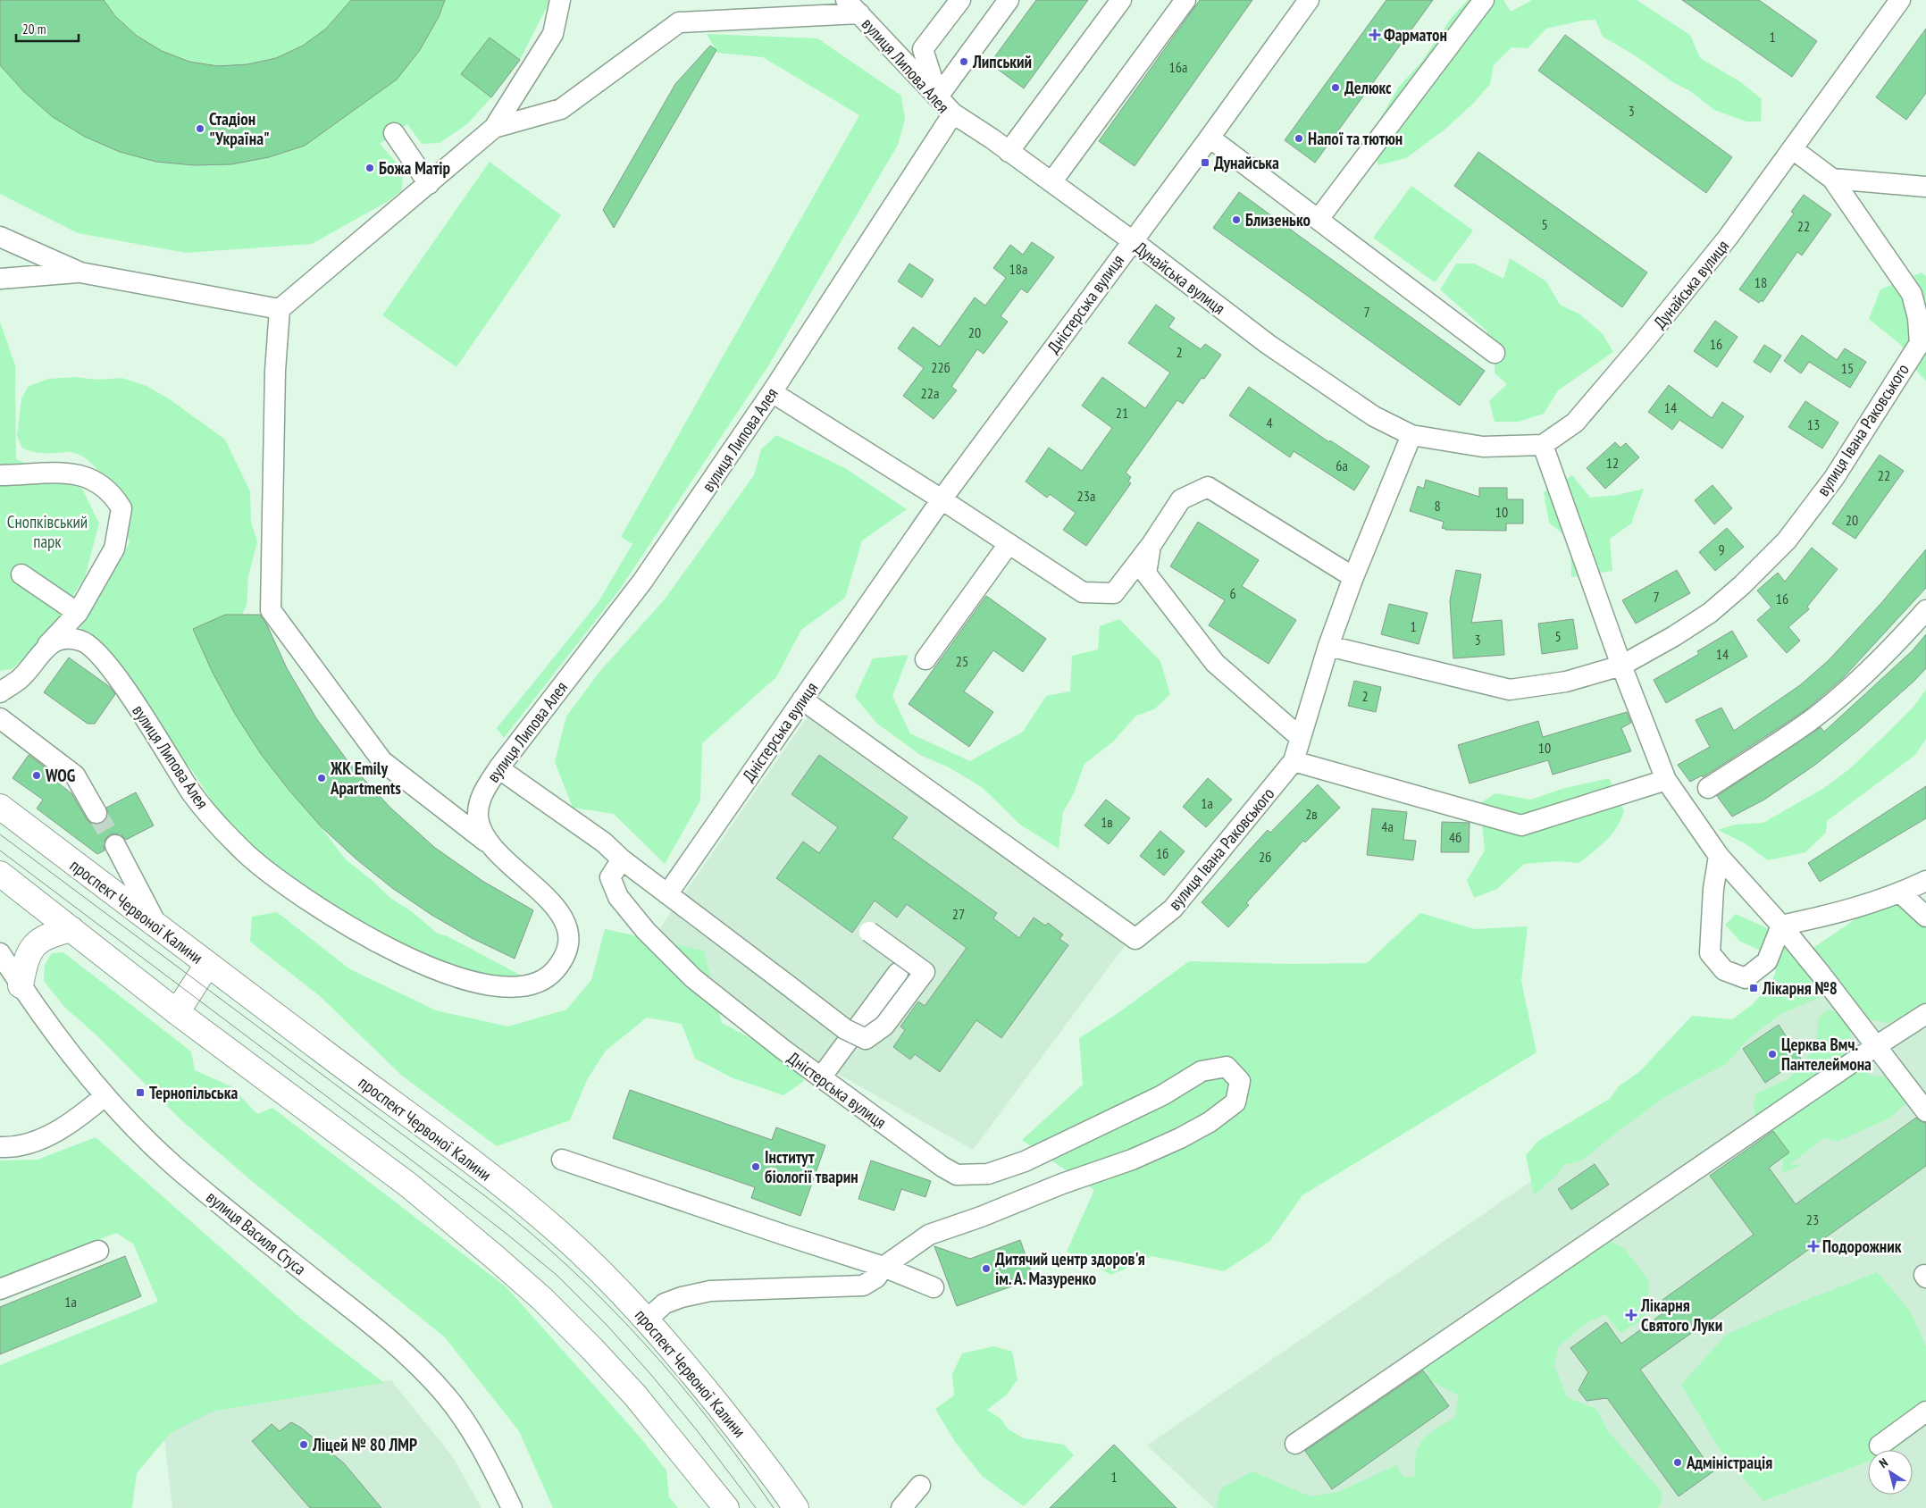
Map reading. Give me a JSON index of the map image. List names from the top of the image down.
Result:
{
  "streets": {
    "main road": ["проспект Червоної Калини"],
    "street": [
      "вулиця Липова Алея",
      "Дунайська вулиця",
      "Дністерська вулиця",
      "вулиця Івана Раковського",
      "вулиця Василя Стуса"
    ]
  },
  "crossings": [
    ["вулиця Липова Алея", "Дунайська вулиця"],
    ["Дунайська вулиця", "Дністерська вулиця"],
    ["Дунайська вулиця", "вулиця Івана Раковського"],
    ["Дністерська вулиця", "вулиця Івана Раковського"]
  ],
  "parks": ["Снопківський парк"],
  "places": {
    "health": ["Фарматон", "Подорожник", "Лікарня Святого Луки"],
    "other": [
      "Липський",
      "Делюкс",
      "Стадіон \"Україна\"",
      "Напої та тютюн",
      "Божа Матір",
      "Близенько",
      "WOG",
      "ЖК Emily Apartments",
      "Церква Вмч. Пантелеймона",
      "Інститут біології тварин",
      "Дитячий центр здоров'я ім. А. Мазуренко",
      "Ліцей № 80 ЛМР",
      "Адміністрація"
    ],
    "transit": ["Дунайська", "Лікарня №8", "Тернопільська"]
  },
  "house_numbers": [
    "1",
    "16а",
    "3",
    "5",
    "22",
    "18а",
    "18",
    "7",
    "20",
    "16",
    "2",
    "22б",
    "15",
    "22а",
    "14",
    "21",
    "4",
    "13",
    "12",
    "6а",
    "22",
    "23а",
    "8",
    "10",
    "20",
    "9",
    "6",
    "7",
    "16",
    "1",
    "5",
    "3",
    "14",
    "25",
    "2",
    "10",
    "1а",
    "2в",
    "1в",
    "4а",
    "4б",
    "1б",
    "2б",
    "27",
    "23",
    "1а",
    "1"
  ],
  "scale_bar": "20 m",
  "north": "top left"
}
